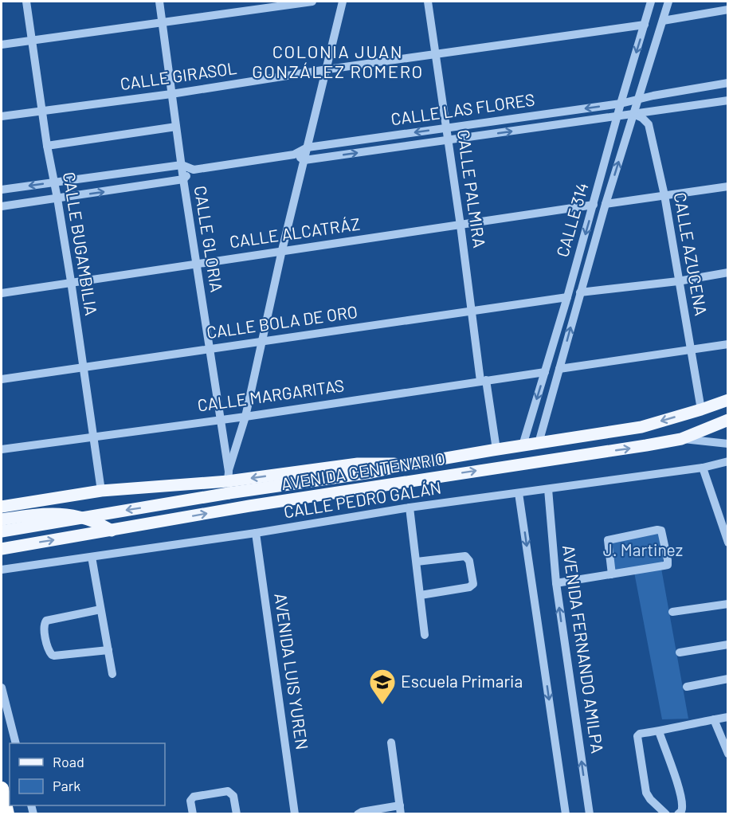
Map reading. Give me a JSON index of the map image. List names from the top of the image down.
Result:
{
  "streets": {
    "main road": ["AVENIDA CENTENARIO"],
    "street": [
      "CALLE GIRASOL",
      "CALLE LAS FLORES",
      "CALLE PALMIRA",
      "CALLE 314",
      "CALLE ALCATRÁZ",
      "CALLE GLORIA",
      "CALLE BUGAMBILIA",
      "CALLE AZUCENA",
      "CALLE BOLA DE ORO",
      "CALLE MARGARITAS",
      "CALLE PEDRO GALÁN",
      "AVENIDA FERNANDO AMILPA",
      "AVENIDA LUIS YUREN"
    ]
  },
  "crossings": [
    ["CALLE GIRASOL", "CALLE PALMIRA"],
    ["CALLE GIRASOL", "CALLE 314"],
    ["CALLE GIRASOL", "CALLE GLORIA"],
    ["CALLE GIRASOL", "CALLE BUGAMBILIA"],
    ["CALLE LAS FLORES", "CALLE PALMIRA"],
    ["CALLE LAS FLORES", "CALLE 314"],
    ["CALLE LAS FLORES", "CALLE AZUCENA"],
    ["CALLE PALMIRA", "CALLE ALCATRÁZ"],
    ["CALLE PALMIRA", "CALLE BOLA DE ORO"],
    ["CALLE PALMIRA", "CALLE MARGARITAS"],
    ["CALLE PALMIRA", "AVENIDA CENTENARIO"],
    ["CALLE 314", "CALLE ALCATRÁZ"],
    ["CALLE 314", "CALLE BOLA DE ORO"],
    ["CALLE 314", "CALLE MARGARITAS"],
    ["CALLE 314", "AVENIDA CENTENARIO"],
    ["CALLE ALCATRÁZ", "CALLE GLORIA"],
    ["CALLE ALCATRÁZ", "CALLE BUGAMBILIA"],
    ["CALLE GLORIA", "CALLE BOLA DE ORO"],
    ["CALLE GLORIA", "CALLE MARGARITAS"],
    ["CALLE GLORIA", "AVENIDA CENTENARIO"],
    ["CALLE BUGAMBILIA", "CALLE BOLA DE ORO"],
    ["CALLE BUGAMBILIA", "CALLE MARGARITAS"],
    ["CALLE BUGAMBILIA", "AVENIDA CENTENARIO"],
    ["CALLE AZUCENA", "AVENIDA CENTENARIO"],
    ["CALLE PEDRO GALÁN", "AVENIDA FERNANDO AMILPA"],
    ["CALLE PEDRO GALÁN", "AVENIDA LUIS YUREN"]
  ],
  "districts": ["COLONIA JUAN GONZÁLEZ ROMERO"],
  "parks": ["J. Martinez"],
  "places": {
    "school or university": ["Escuela Primaria"]
  },
  "legend": ["Road", "Park"]
}
